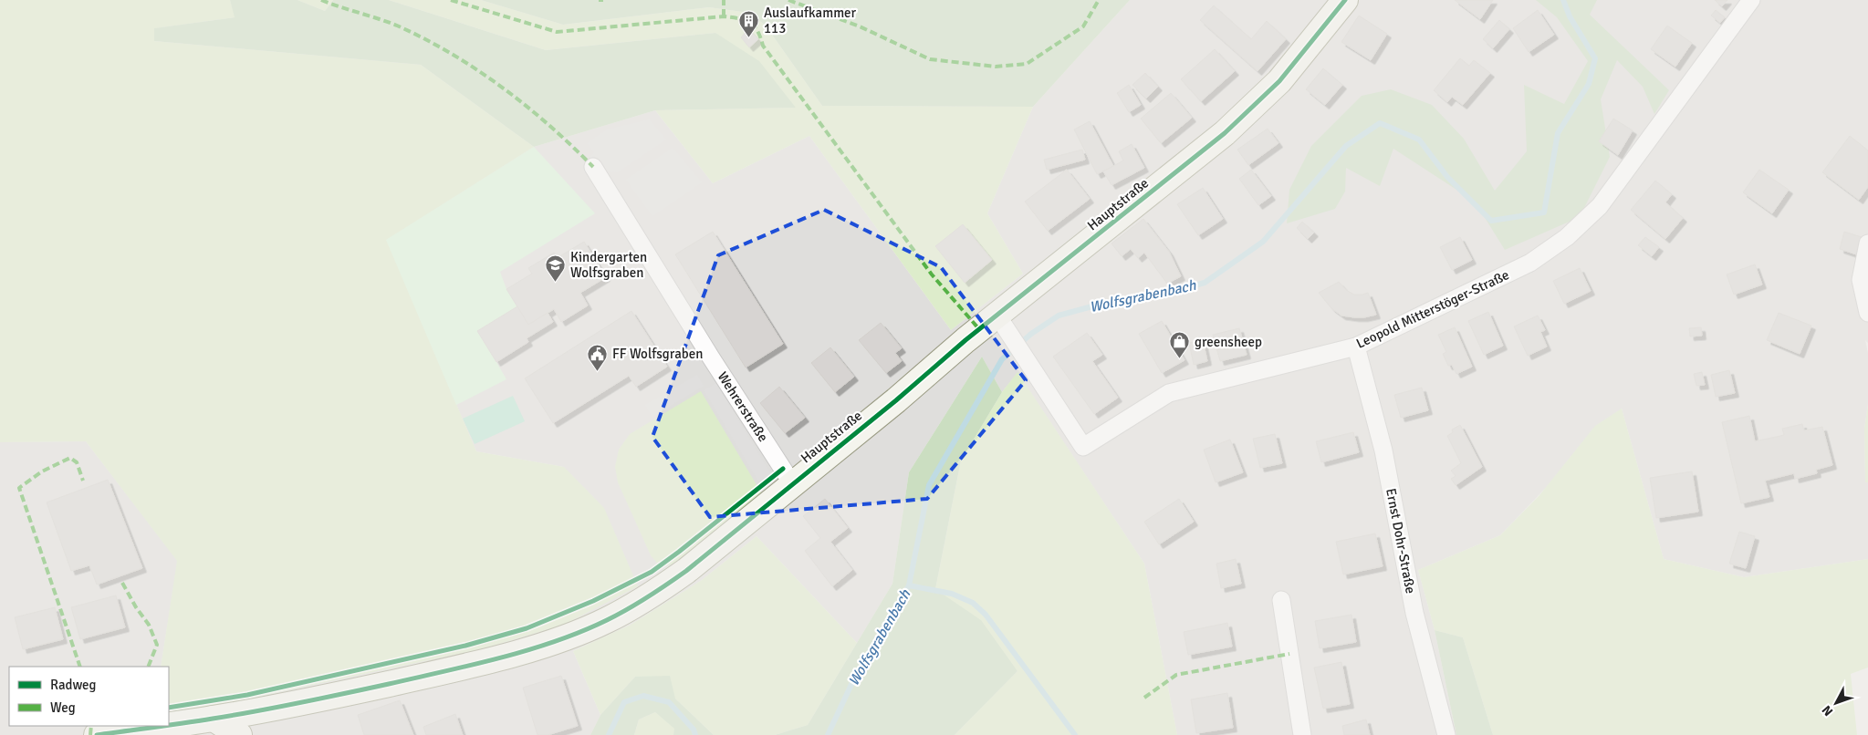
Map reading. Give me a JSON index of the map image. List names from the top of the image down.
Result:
{
  "streets": {
    "main road": ["Hauptstraße"],
    "street": ["Leopold Mitterstöger-Straße", "Wehrerstraße", "Ernst Dohr-Straße"]
  },
  "crossings": [
    ["Hauptstraße", "Leopold Mitterstöger-Straße"],
    ["Hauptstraße", "Wehrerstraße"],
    ["Leopold Mitterstöger-Straße", "Ernst Dohr-Straße"]
  ],
  "water": ["Wolfsgrabenbach"],
  "places": {
    "building": ["Auslaufkammer 113"],
    "school or university": ["Kindergarten Wolfsgraben"],
    "shop": ["greensheep"],
    "public building": ["FF Wolfsgraben"]
  },
  "legend": ["Radweg", "Weg"],
  "north": "bottom left"
}
